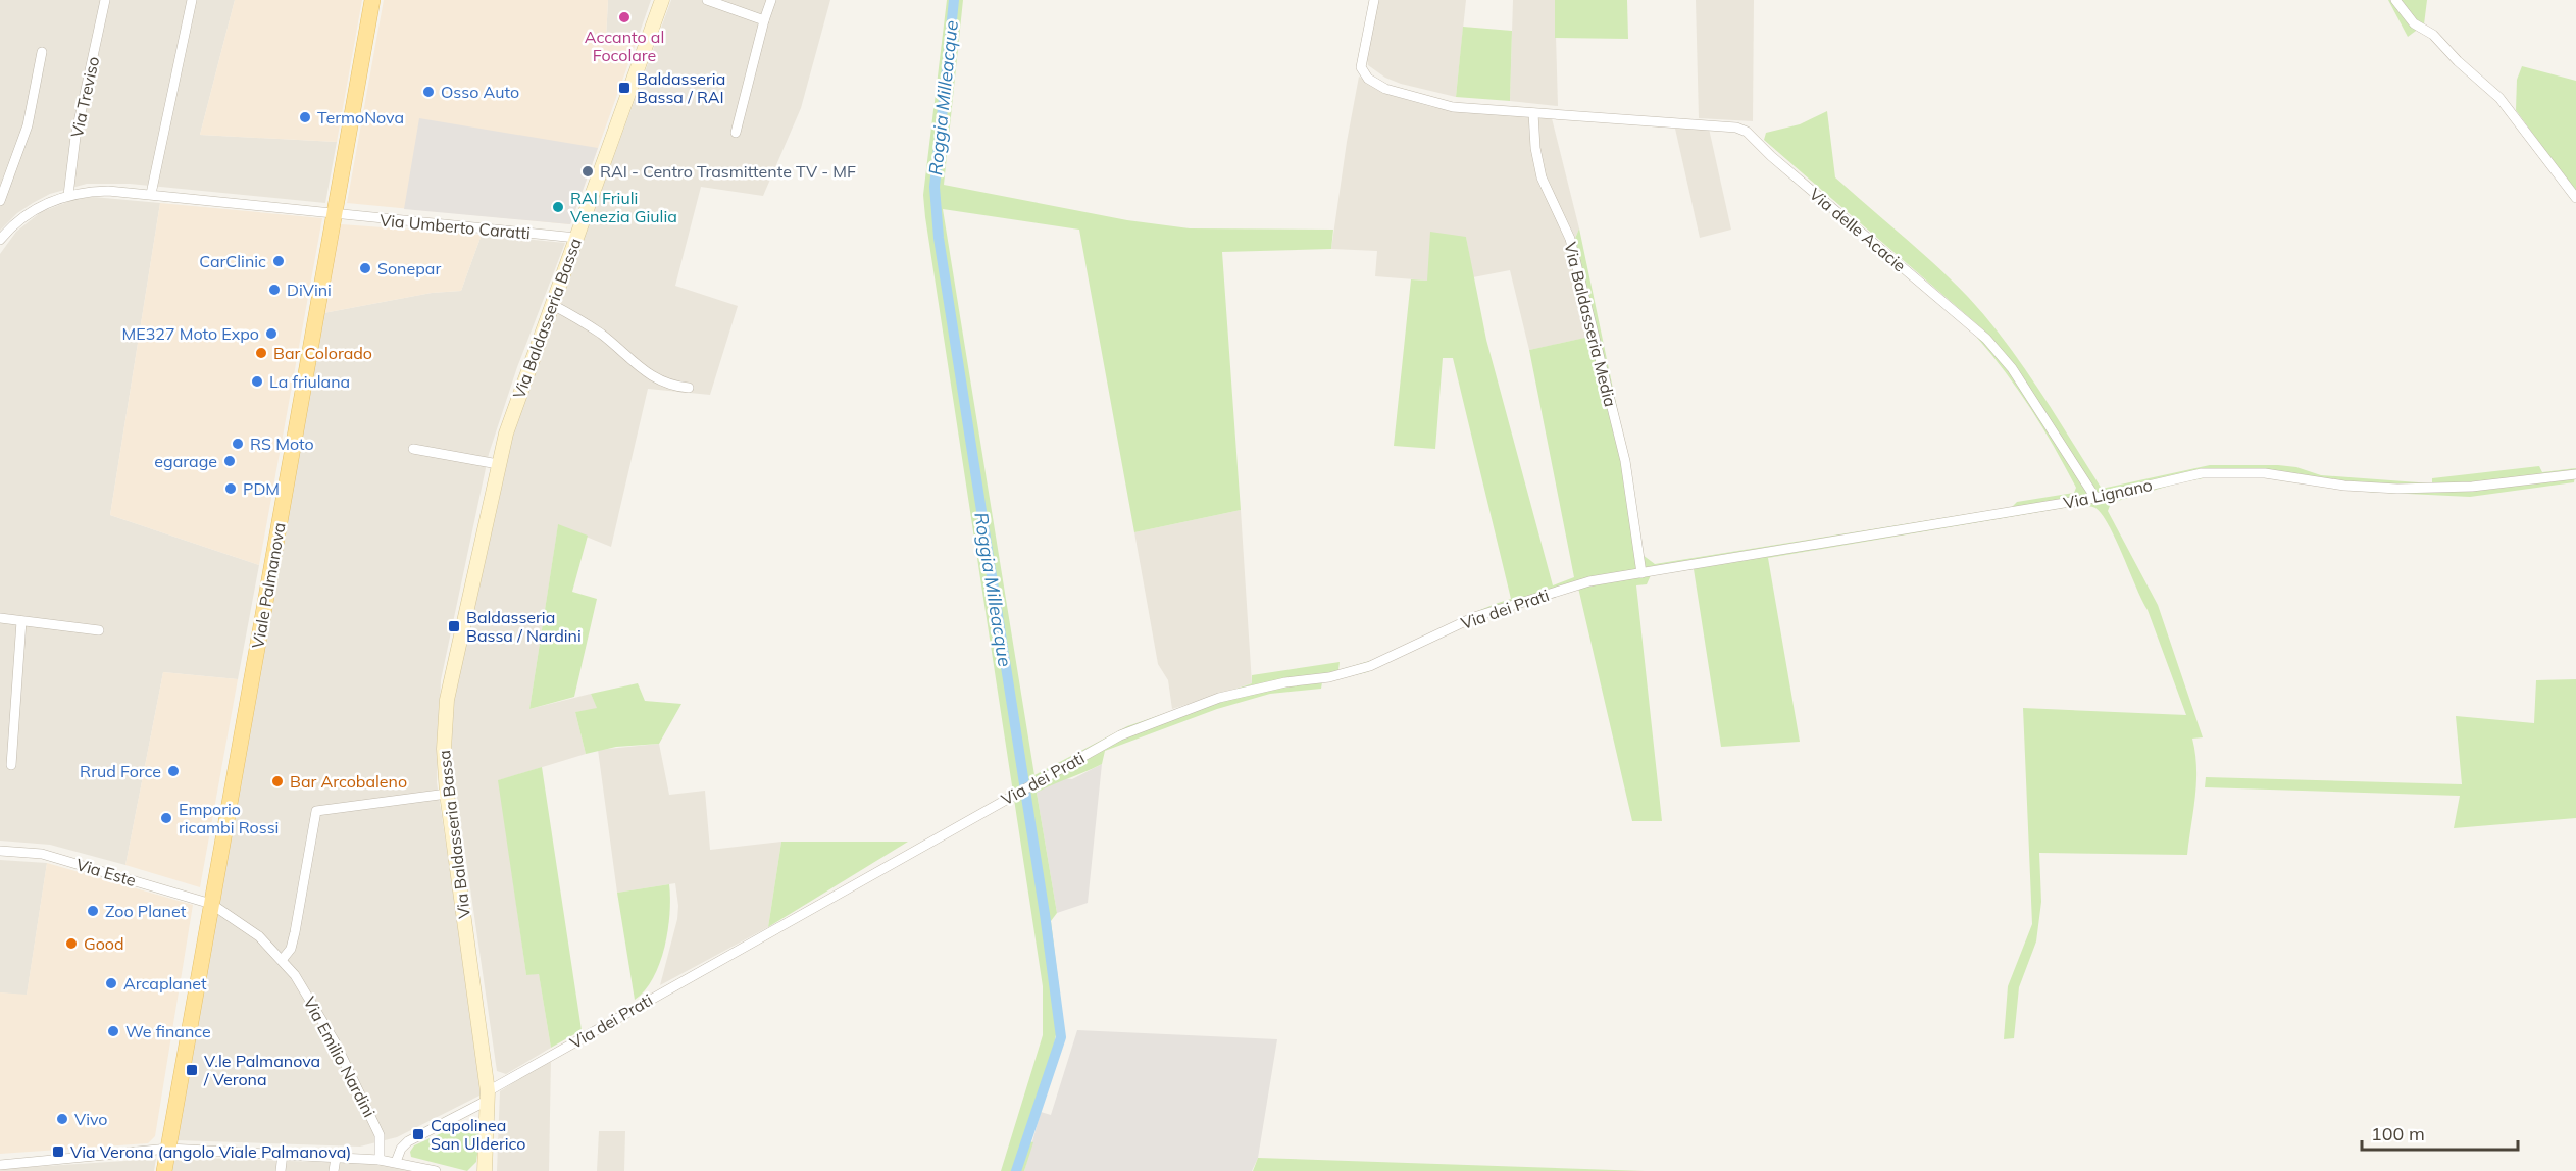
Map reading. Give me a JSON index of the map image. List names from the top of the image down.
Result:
{
  "streets": {
    "main road": ["Viale Palmanova"],
    "street": [
      "Via Treviso",
      "Via Umberto Caratti",
      "Via delle Acacie",
      "Via Baldasseria Bassa",
      "Via Baldasseria Media",
      "Via Lignano",
      "Via dei Prati",
      "Via Este",
      "Via Emilio Nardini"
    ]
  },
  "crossings": [
    ["Via Umberto Caratti", "Via Baldasseria Bassa"],
    ["Via Umberto Caratti", "Viale Palmanova"],
    ["Via delle Acacie", "Via Baldasseria Media"],
    ["Via delle Acacie", "Via Lignano"],
    ["Via Baldasseria Bassa", "Via dei Prati"],
    ["Via Baldasseria Media", "Via Lignano"],
    ["Via Baldasseria Media", "Via dei Prati"],
    ["Via Lignano", "Via dei Prati"],
    ["Viale Palmanova", "Via Este"],
    ["Viale Palmanova", "Via Emilio Nardini"],
    ["Via Este", "Via Emilio Nardini"]
  ],
  "water": ["Roggia Milleacque"],
  "places": {
    "other": [
      "Accanto al Focolare",
      "Osso Auto",
      "TermoNova",
      "RAI - Centro Trasmittente TV - MF",
      "RAI Friuli Venezia Giulia",
      "CarClinic",
      "Sonepar",
      "DiVini",
      "ME327 Moto Expo",
      "Bar Colorado",
      "La friulana",
      "RS Moto",
      "egarage",
      "PDM",
      "Rrud Force",
      "Bar Arcobaleno",
      "Emporio ricambi Rossi",
      "Zoo Planet",
      "Good",
      "Arcaplanet",
      "We finance",
      "Vivo"
    ],
    "transit": [
      "Baldasseria Bassa / RAI",
      "Baldasseria Bassa / Nardini",
      "V.le Palmanova / Verona",
      "Capolinea San Ulderico",
      "Via Verona (angolo Viale Palmanova)"
    ]
  },
  "scale_bar": "100 m"
}
